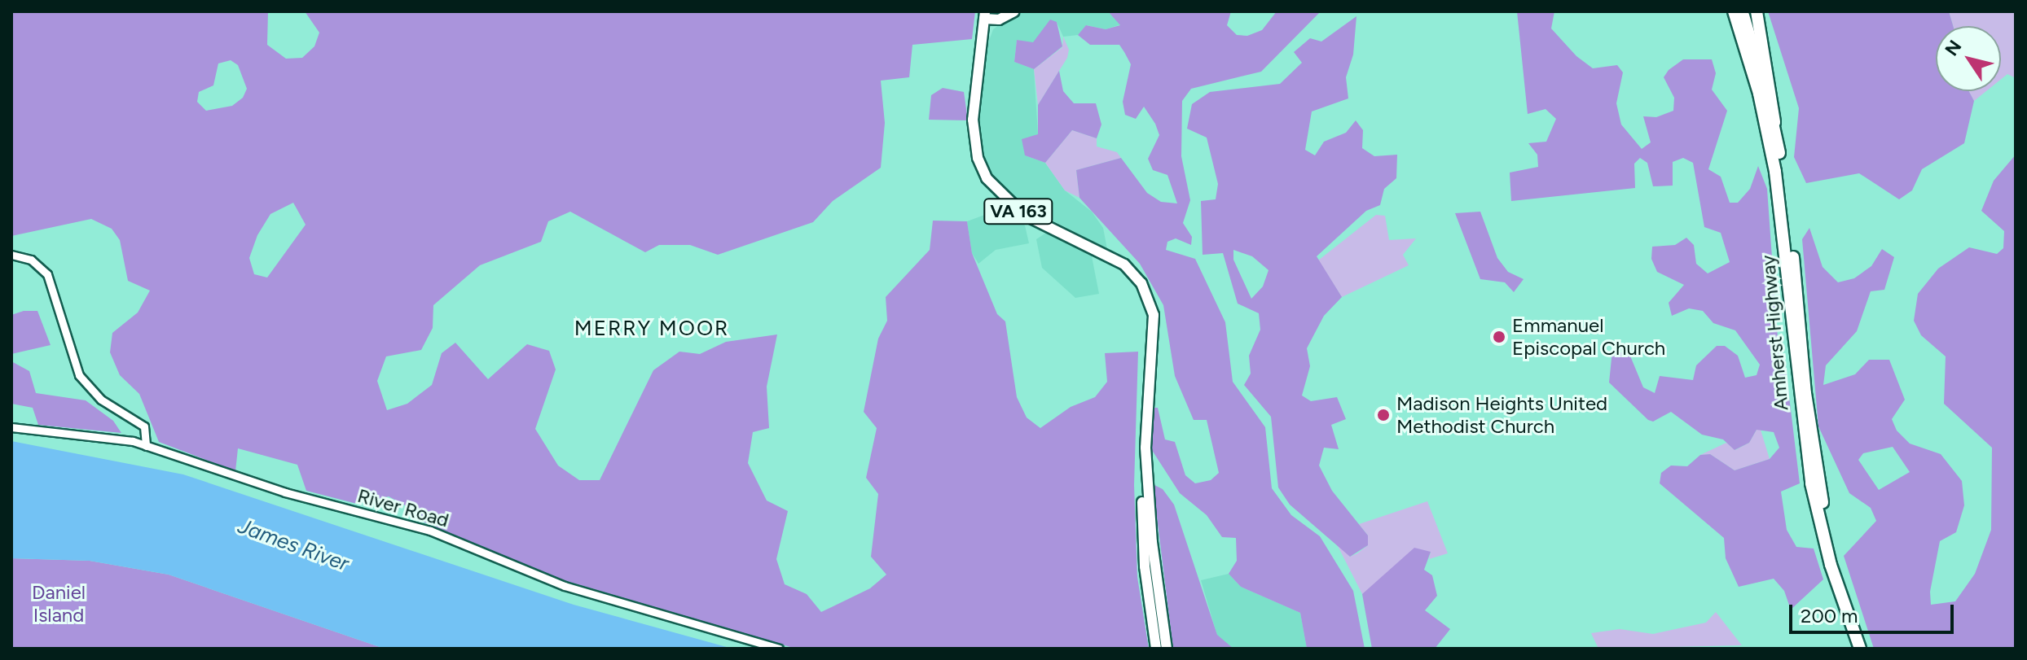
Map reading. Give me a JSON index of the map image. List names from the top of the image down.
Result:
{
  "streets": {
    "highway": ["Amherst Highway"],
    "main road": ["VA 163"],
    "street": ["River Road"]
  },
  "districts": ["MERRY MOOR"],
  "water": ["James River"],
  "parks": ["Daniel Island"],
  "places": ["Emmanuel Episcopal Church", "Madison Heights United Methodist Church"],
  "scale_bar": "200 m",
  "north": "top left"
}
